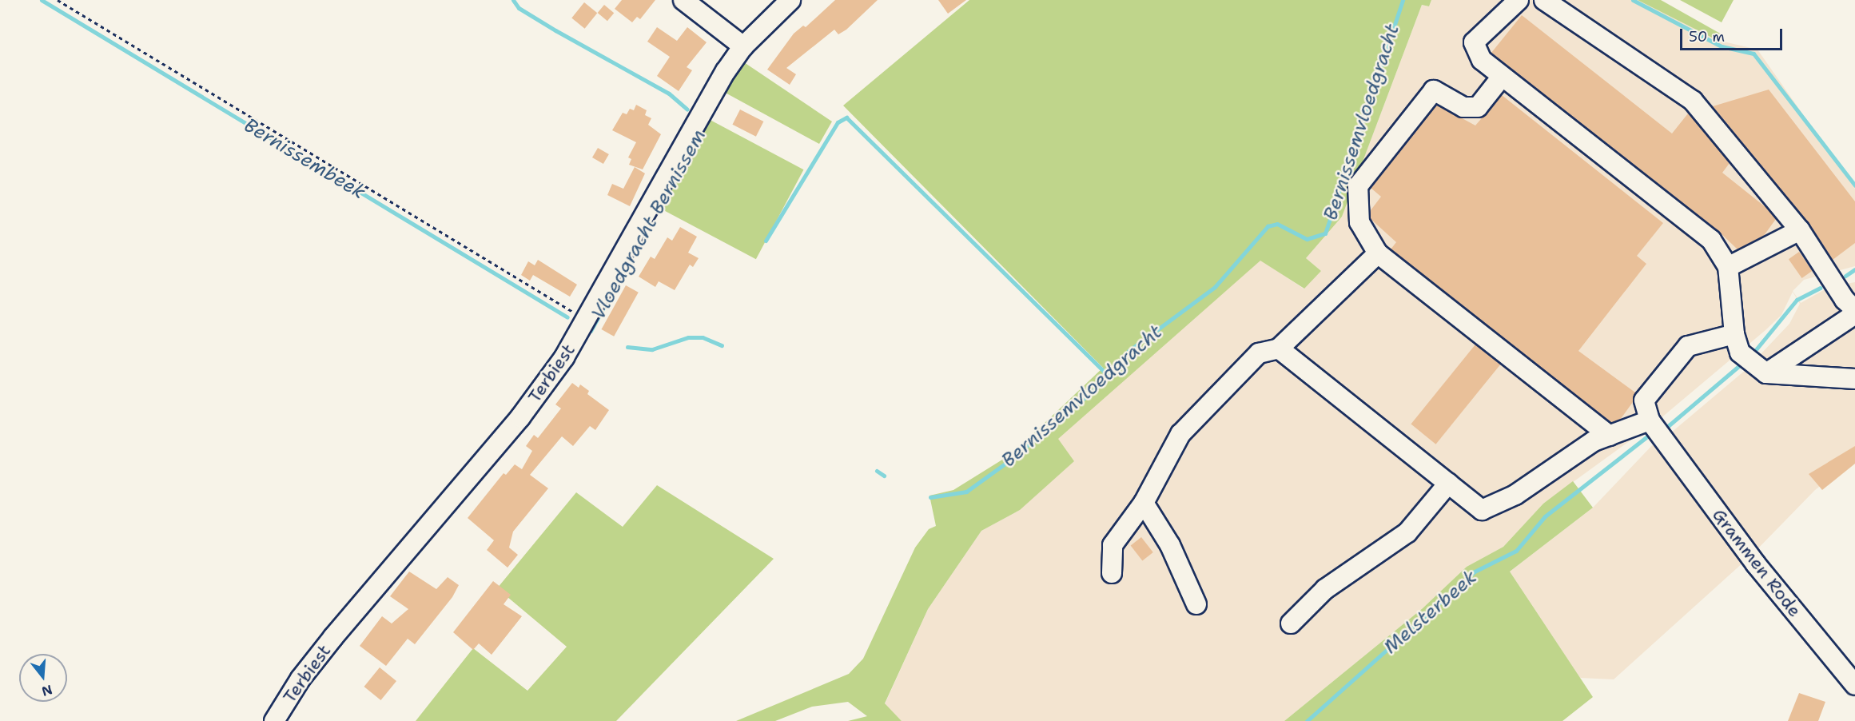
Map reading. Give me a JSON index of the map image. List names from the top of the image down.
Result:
{
  "streets": {
    "street": ["Terbiest", "Grammen Rode"]
  },
  "water": [
    "Bernissemvloedgracht",
    "Bernissembeek",
    "Vloedgracht Bernissem",
    "Melsterbeek"
  ],
  "scale_bar": "50 m",
  "north": "bottom"
}
